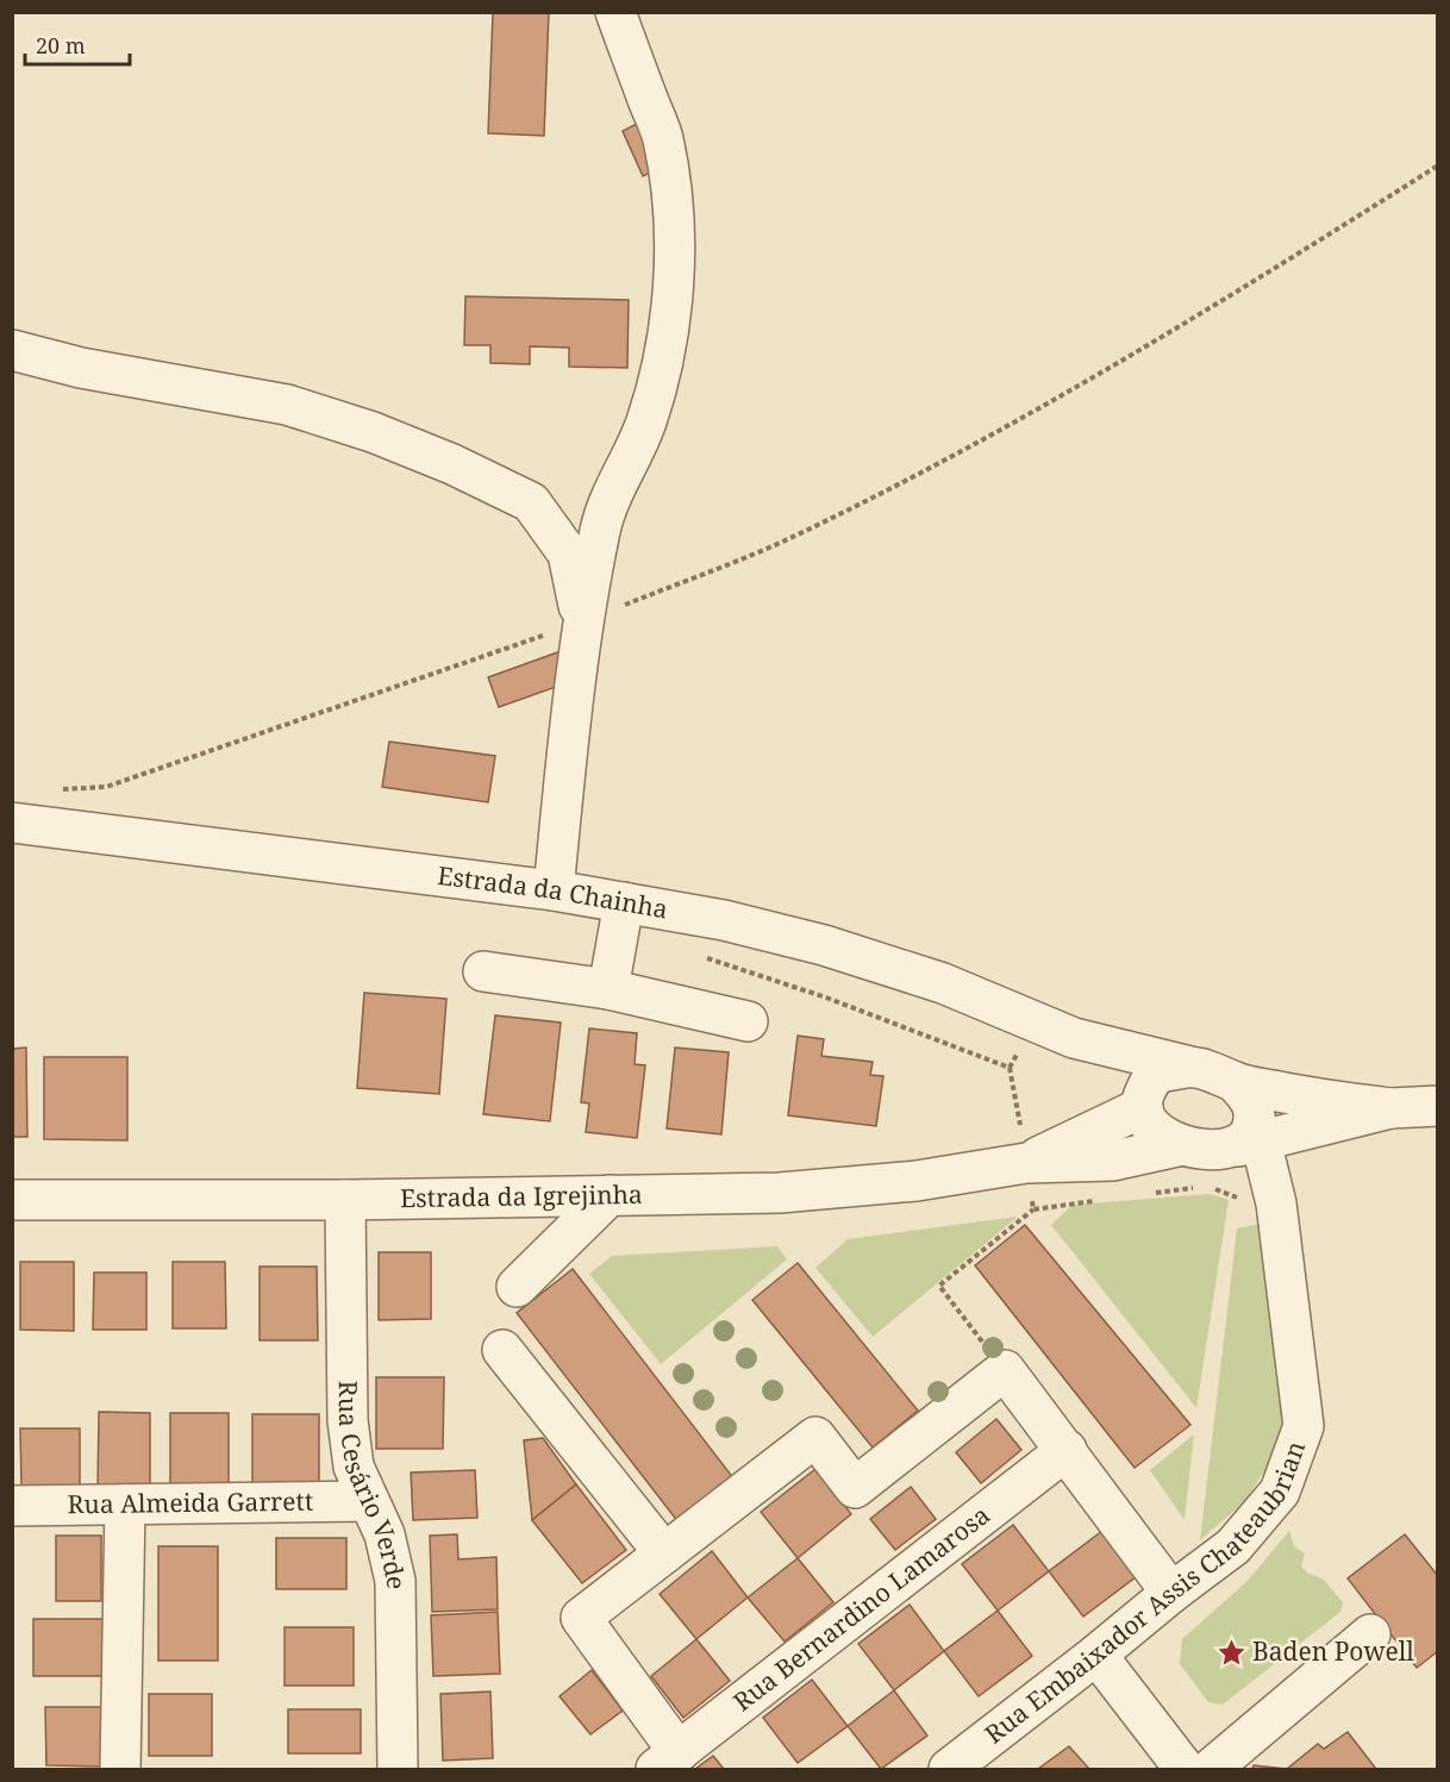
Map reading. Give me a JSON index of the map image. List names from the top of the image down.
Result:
{
  "streets": {
    "street": [
      "Estrada da Chainha",
      "Estrada da Igrejinha",
      "Rua Cesário Verde",
      "Rua Almeida Garrett",
      "Rua Embaixador Assis Chateaubrian",
      "Rua Bernardino Lamarosa"
    ]
  },
  "crossings": [
    ["Estrada da Igrejinha", "Rua Cesário Verde"],
    ["Rua Cesário Verde", "Rua Almeida Garrett"]
  ],
  "places": {
    "place": ["Baden Powell"]
  },
  "scale_bar": "20 m"
}
